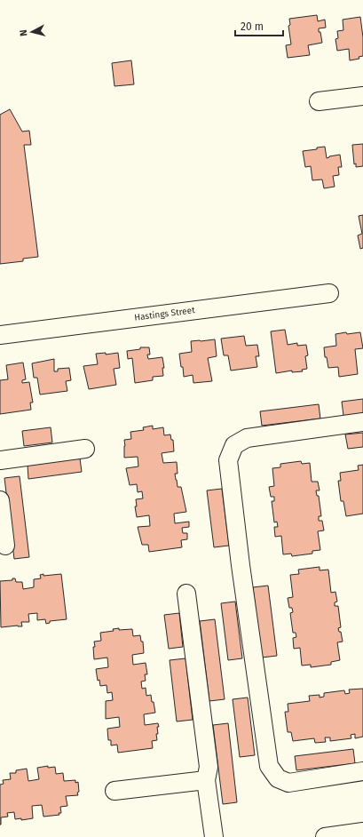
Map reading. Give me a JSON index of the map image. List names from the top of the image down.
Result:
{
  "streets": {
    "street": ["Hastings Street"]
  },
  "scale_bar": "20 m",
  "north": "left"
}
